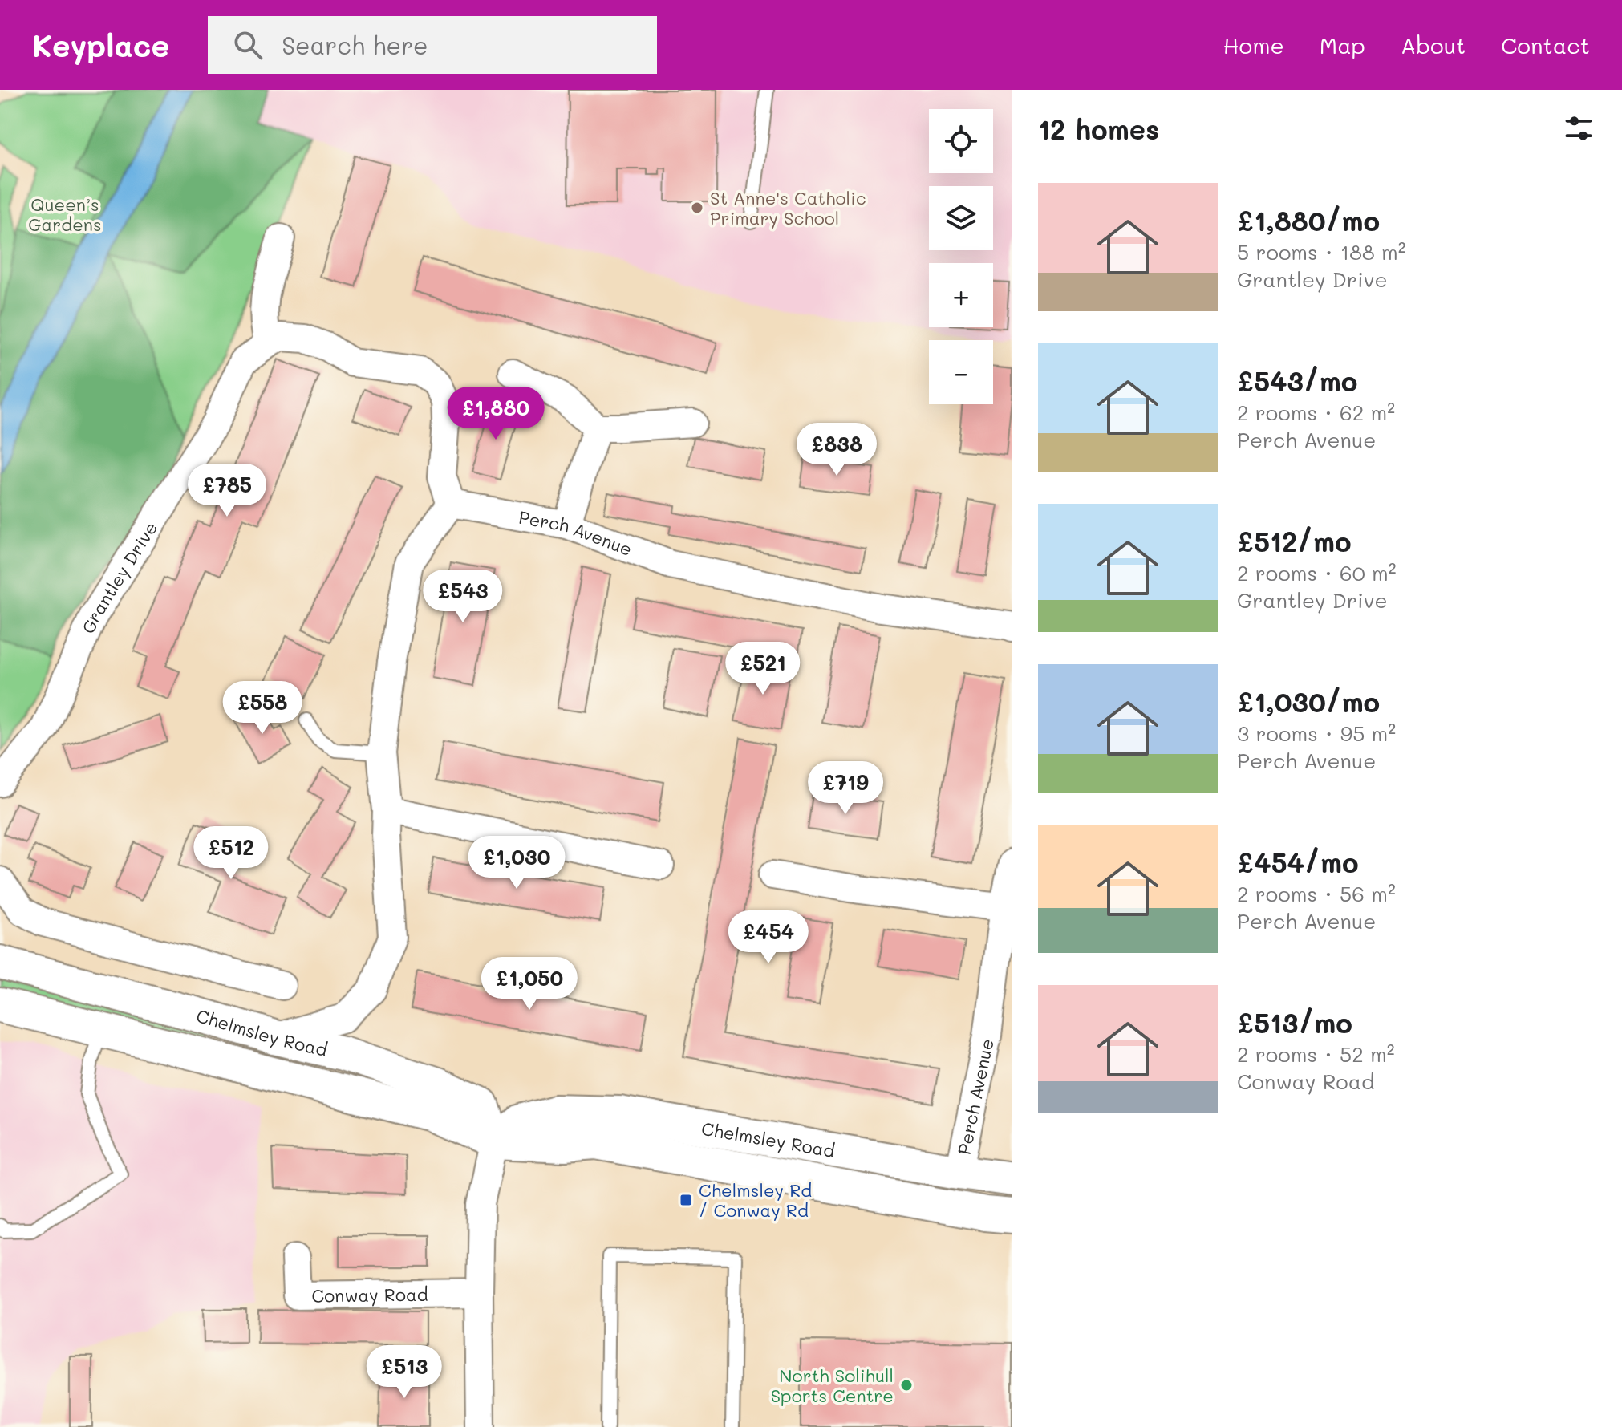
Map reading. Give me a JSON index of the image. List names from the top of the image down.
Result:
{
  "streets": {
    "street": [
      "Perch Avenue",
      "Grantley Drive",
      "Chelmsley Road",
      "Conway Road"
    ]
  },
  "crossings": [
    ["Perch Avenue", "Grantley Drive"],
    ["Perch Avenue", "Chelmsley Road"]
  ],
  "parks": ["Queen’s Gardens"],
  "places": {
    "other": ["St Anne's Catholic Primary School", "North Solihull Sports Centre"],
    "transit": ["Chelmsley Rd / Conway Rd"]
  },
  "page": {
    "header": "Keyplace",
    "search": "Search here",
    "nav": [
      "Home",
      "Map",
      "About",
      "Contact"
    ],
    "heading": "12 homes",
    "map_buttons": ["+", "−"],
    "list": [
      {
        "name": "£1,880/mo",
        "note": "5 rooms · 188 m² · Grantley Drive"
      },
      {
        "name": "£543/mo",
        "note": "2 rooms · 62 m² · Perch Avenue"
      },
      {
        "name": "£512/mo",
        "note": "2 rooms · 60 m² · Grantley Drive"
      },
      {
        "name": "£1,030/mo",
        "note": "3 rooms · 95 m² · Perch Avenue"
      },
      {
        "name": "£454/mo",
        "note": "2 rooms · 56 m² · Perch Avenue"
      },
      {
        "name": "£513/mo",
        "note": "2 rooms · 52 m² · Conway Road"
      }
    ],
    "price": [
      "£1,880",
      "£838",
      "£785",
      "£543",
      "£521",
      "£558",
      "£719",
      "£512",
      "£1,030",
      "£454",
      "£1,050",
      "£513"
    ]
  }
}
